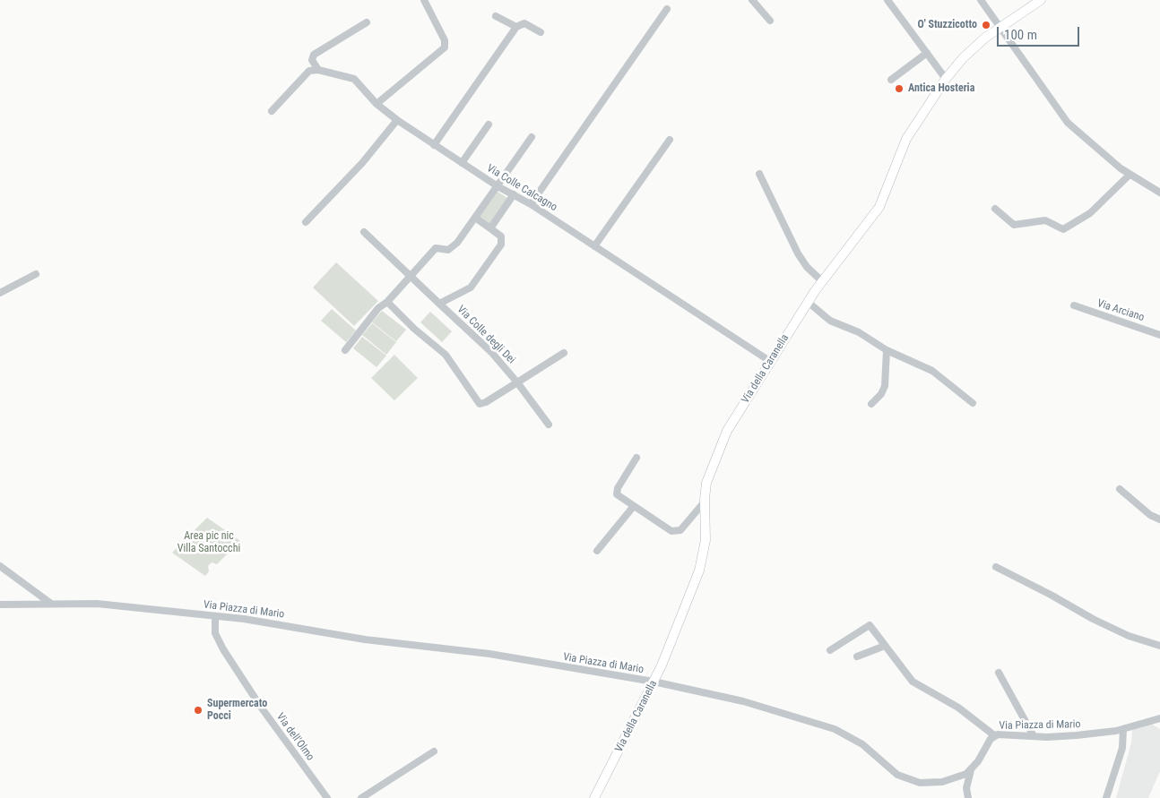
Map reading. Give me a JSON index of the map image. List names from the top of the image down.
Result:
{
  "streets": {
    "main road": ["Via della Caranella"],
    "street": [
      "Via Colle Calcagno",
      "Via Arciano",
      "Via Colle degli Dei",
      "Via Piazza di Mario",
      "Via dell'Olmo"
    ]
  },
  "crossings": [
    ["Via Colle Calcagno", "Via della Caranella"],
    ["Via della Caranella", "Via Piazza di Mario"],
    ["Via Piazza di Mario", "Via dell'Olmo"]
  ],
  "parks": ["Area pic nic Villa Santocchi"],
  "places": ["O' Stuzzicotto", "Antica Hosteria", "Supermercato Pocci"],
  "scale_bar": "100 m"
}
